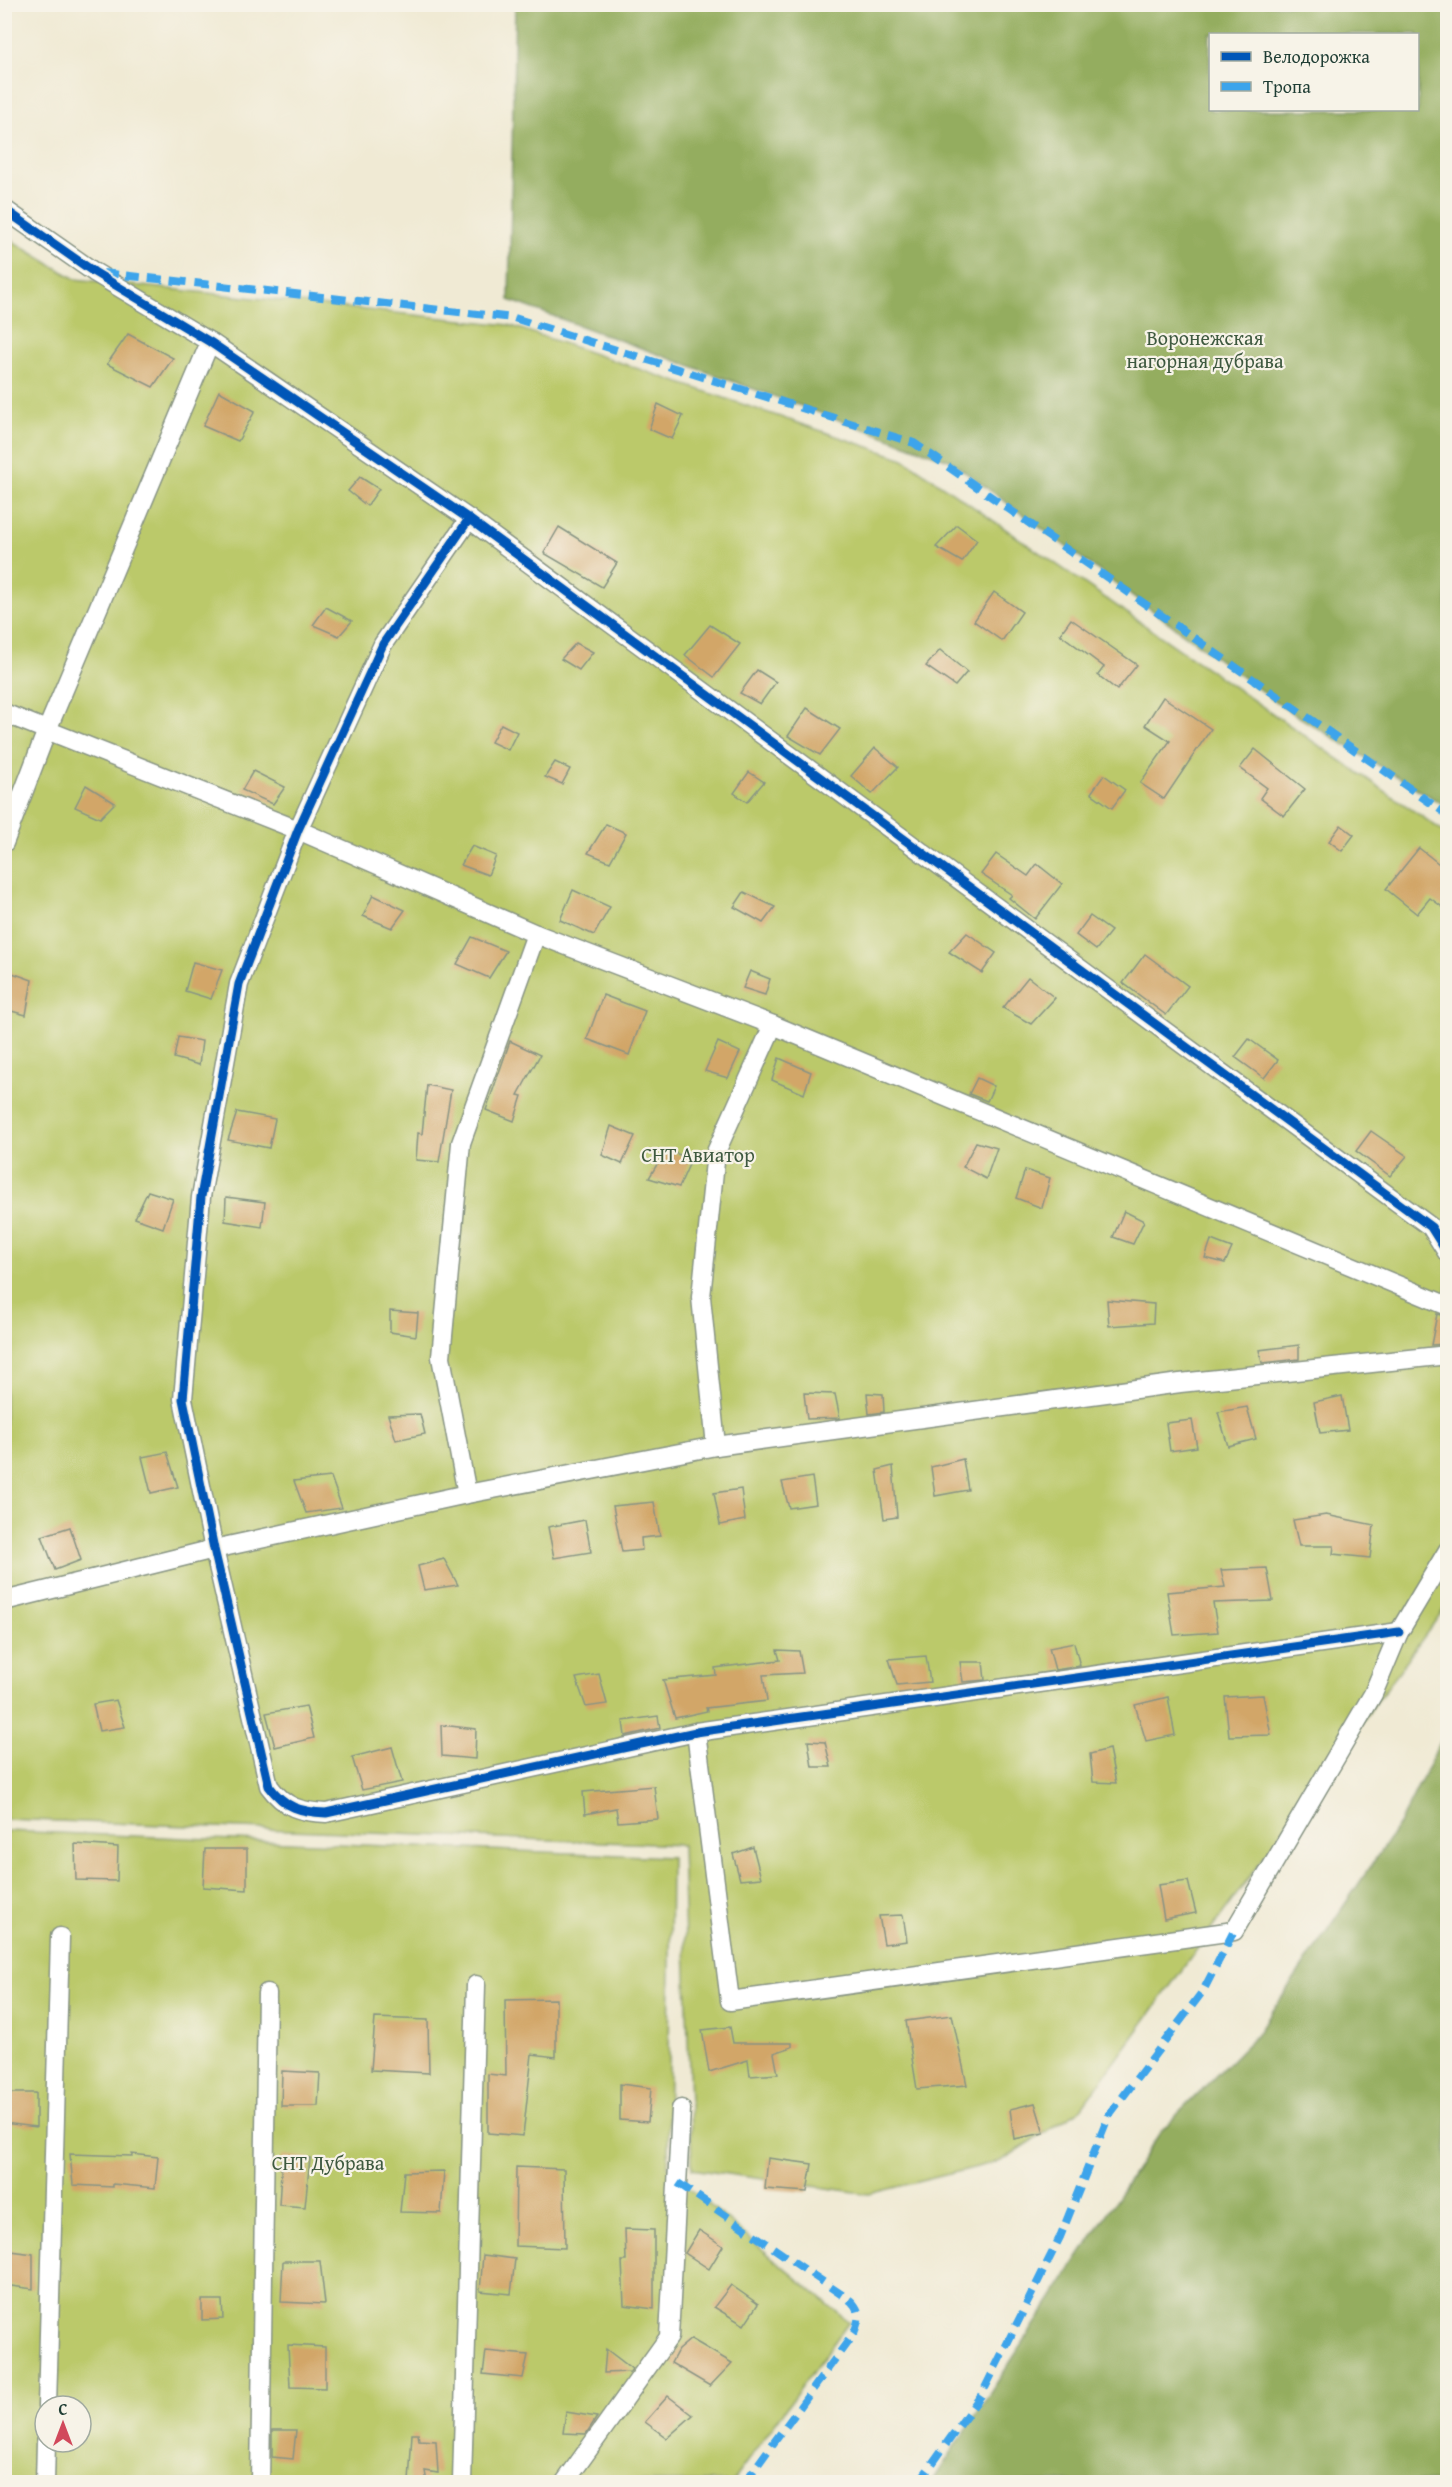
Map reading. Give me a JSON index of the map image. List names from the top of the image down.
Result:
{
  "parks": ["Воронежская нагорная дубрава", "СНТ Авиатор", "СНТ Дубрава"],
  "legend": ["Велодорожка", "Тропа"],
  "north": "top"
}
